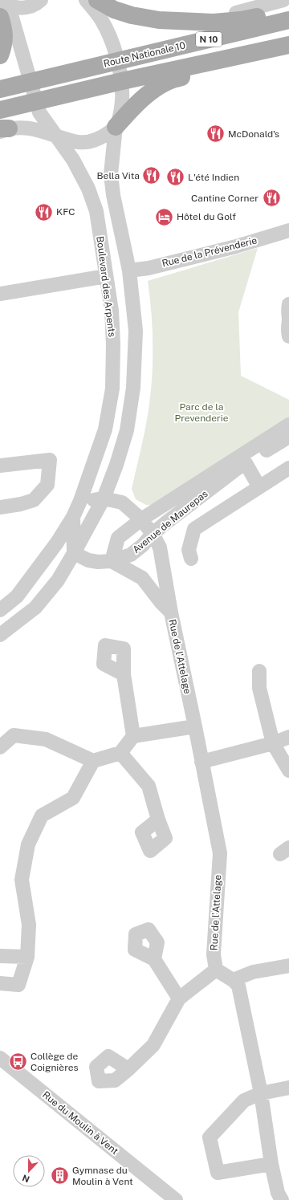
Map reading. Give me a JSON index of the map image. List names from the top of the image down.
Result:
{
  "streets": {
    "main road": ["N 10", "Route Nationale 10"],
    "street": [
      "Rue de la Prévenderie",
      "Boulevard des Arpents",
      "Avenue de Maurepas",
      "Rue de l'Attelage",
      "Rue du Moulin à Vent"
    ]
  },
  "crossings": [
    ["N 10", "Boulevard des Arpents"],
    ["Route Nationale 10", "Boulevard des Arpents"],
    ["Boulevard des Arpents", "Rue de l'Attelage"],
    ["Avenue de Maurepas", "Rue de l'Attelage"]
  ],
  "parks": ["Parc de la Prevenderie"],
  "places": {
    "restaurant": [
      "McDonald's",
      "Bella Vita",
      "L'été Indien",
      "Cantine Corner",
      "KFC"
    ],
    "hotel": ["Hôtel du Golf"],
    "bus stop": ["Collège de Coignières"],
    "building": ["Gymnase du Moulin à Vent"]
  },
  "north": "bottom"
}
